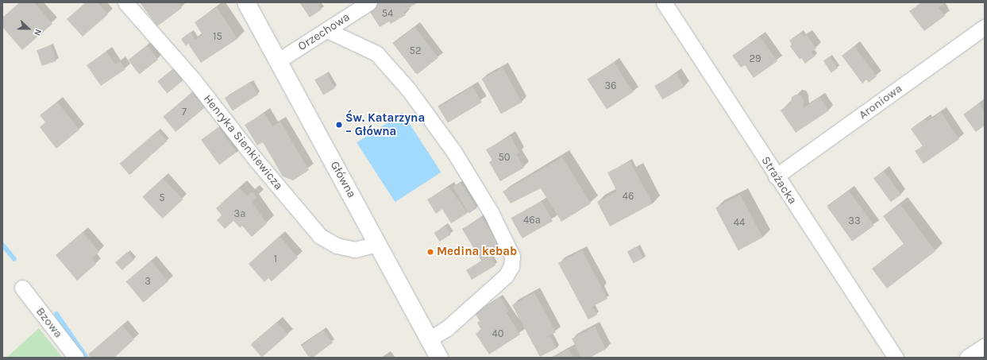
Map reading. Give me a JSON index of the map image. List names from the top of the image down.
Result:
{
  "streets": {
    "street": [
      "Orzechowa",
      "Aroniowa",
      "Henryka Sienkiewicza",
      "Główna",
      "Strażacka",
      "Bzowa"
    ]
  },
  "crossings": [
    ["Orzechowa", "Główna"],
    ["Aroniowa", "Strażacka"],
    ["Henryka Sienkiewicza", "Główna"]
  ],
  "places": ["Św. Katarzyna – Główna", "Medina kebab"],
  "house_numbers": [
    "54",
    "15",
    "52",
    "29",
    "36",
    "7",
    "50",
    "46",
    "5",
    "3a",
    "46a",
    "33",
    "44",
    "1",
    "3",
    "40"
  ],
  "north": "right"
}
